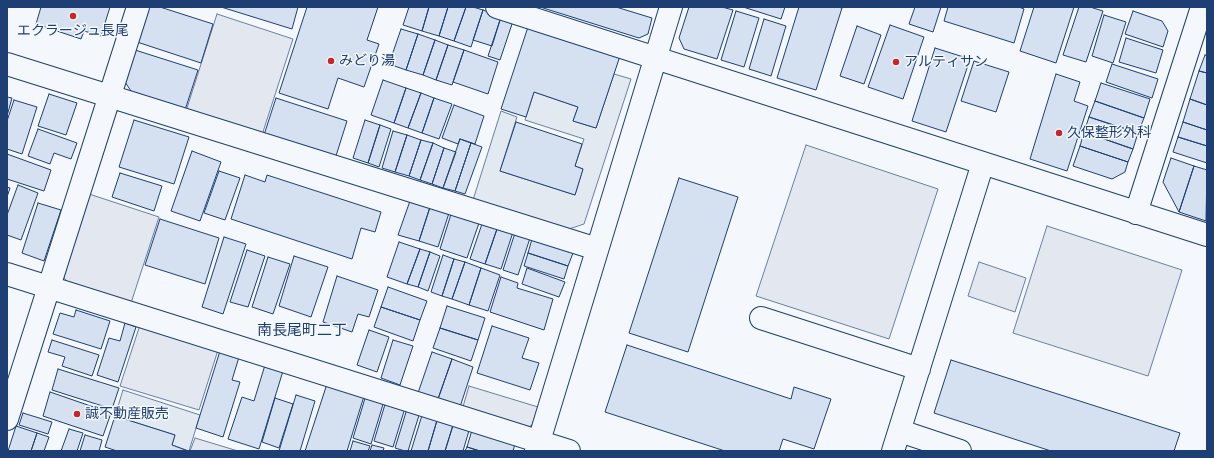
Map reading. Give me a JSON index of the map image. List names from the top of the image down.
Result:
{
  "districts": ["南長尾町二丁"],
  "places": [
    "エクラージュ長尾",
    "みどり湯",
    "アルティサン",
    "久保整形外科",
    "誠不動産販売"
  ]
}
